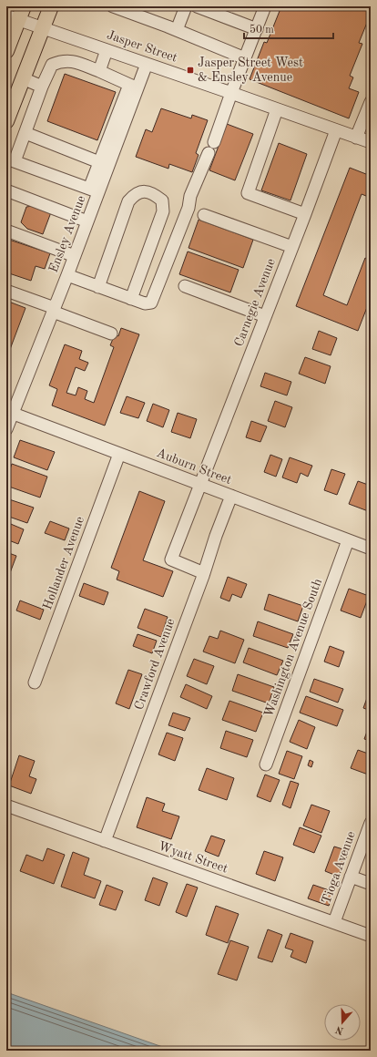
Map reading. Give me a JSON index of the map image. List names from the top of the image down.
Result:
{
  "streets": {
    "street": [
      "Jasper Street",
      "Ensley Avenue",
      "Carnegie Avenue",
      "Auburn Street",
      "Hollander Avenue",
      "Washington Avenue South",
      "Crawford Avenue",
      "Wyatt Street",
      "Tioga Avenue"
    ]
  },
  "crossings": [
    ["Jasper Street", "Ensley Avenue"],
    ["Jasper Street", "Carnegie Avenue"],
    ["Ensley Avenue", "Auburn Street"],
    ["Carnegie Avenue", "Auburn Street"],
    ["Carnegie Avenue", "Crawford Avenue"],
    ["Auburn Street", "Hollander Avenue"],
    ["Auburn Street", "Washington Avenue South"],
    ["Auburn Street", "Crawford Avenue"],
    ["Crawford Avenue", "Wyatt Street"],
    ["Wyatt Street", "Tioga Avenue"]
  ],
  "places": {
    "transit": ["Jasper Street West & Ensley Avenue"]
  },
  "scale_bar": "50 m",
  "north": "bottom"
}
